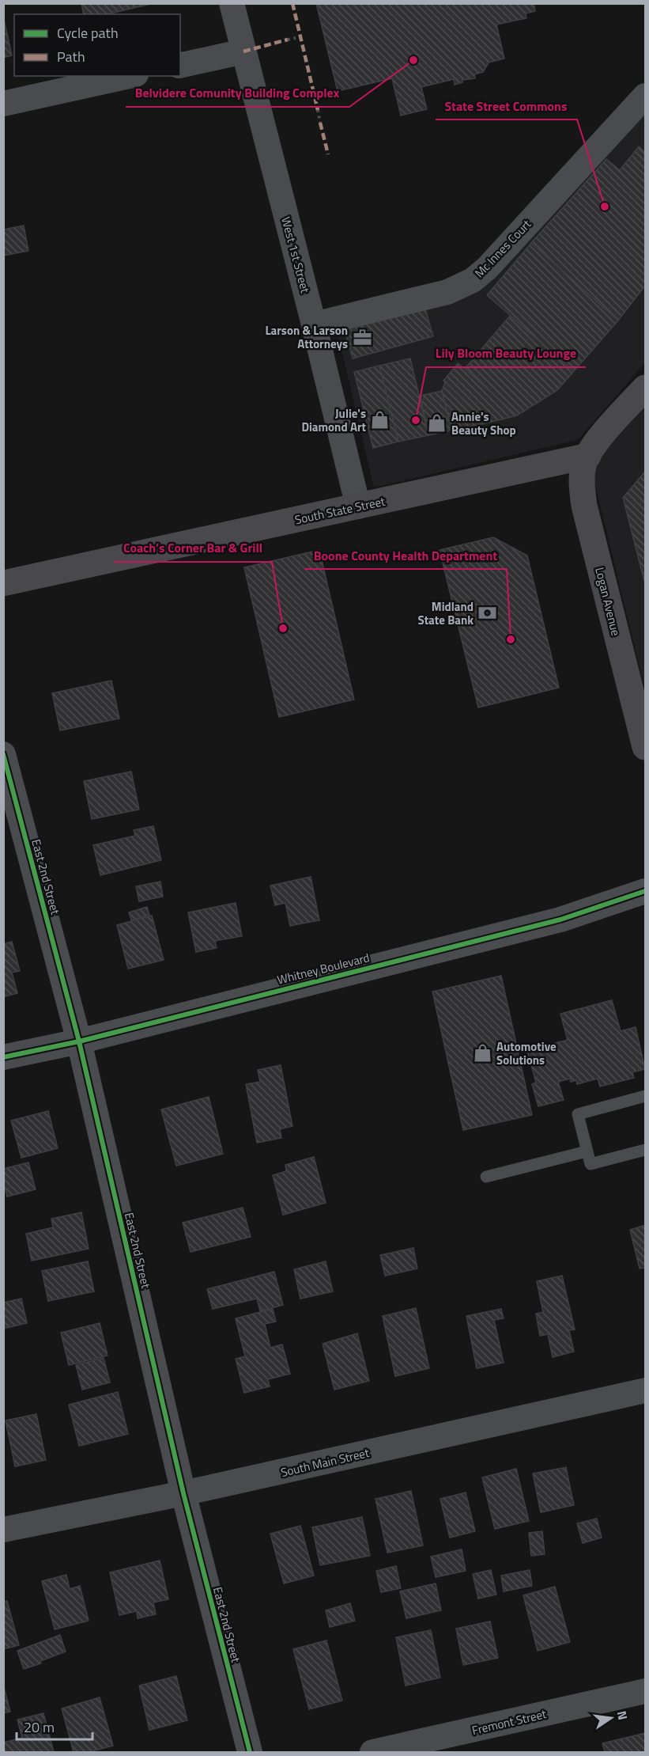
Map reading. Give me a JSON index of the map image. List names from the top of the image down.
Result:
{
  "streets": {
    "main road": ["South State Street", "Logan Avenue"],
    "street": [
      "Mc Innes Court",
      "West 1st Street",
      "East 2nd Street",
      "Whitney Boulevard",
      "South Main Street",
      "Fremont Street"
    ]
  },
  "crossings": [
    ["Mc Innes Court", "West 1st Street"],
    ["West 1st Street", "South State Street"],
    ["South State Street", "Logan Avenue"],
    ["East 2nd Street", "Whitney Boulevard"],
    ["East 2nd Street", "South Main Street"]
  ],
  "places": {
    "other": [
      "Belvidere Comunity Building Complex",
      "State Street Commons",
      "Lily Bloom Beauty Lounge",
      "Coach’s Corner Bar & Grill",
      "Boone County Health Department"
    ],
    "office": ["Larson & Larson Attorneys"],
    "shop": ["Julie's Diamond Art", "Annie's Beauty Shop", "Automotive Solutions"],
    "bank": ["Midland State Bank"]
  },
  "legend": ["Cycle path", "Path"],
  "scale_bar": "20 m",
  "north": "right"
}
